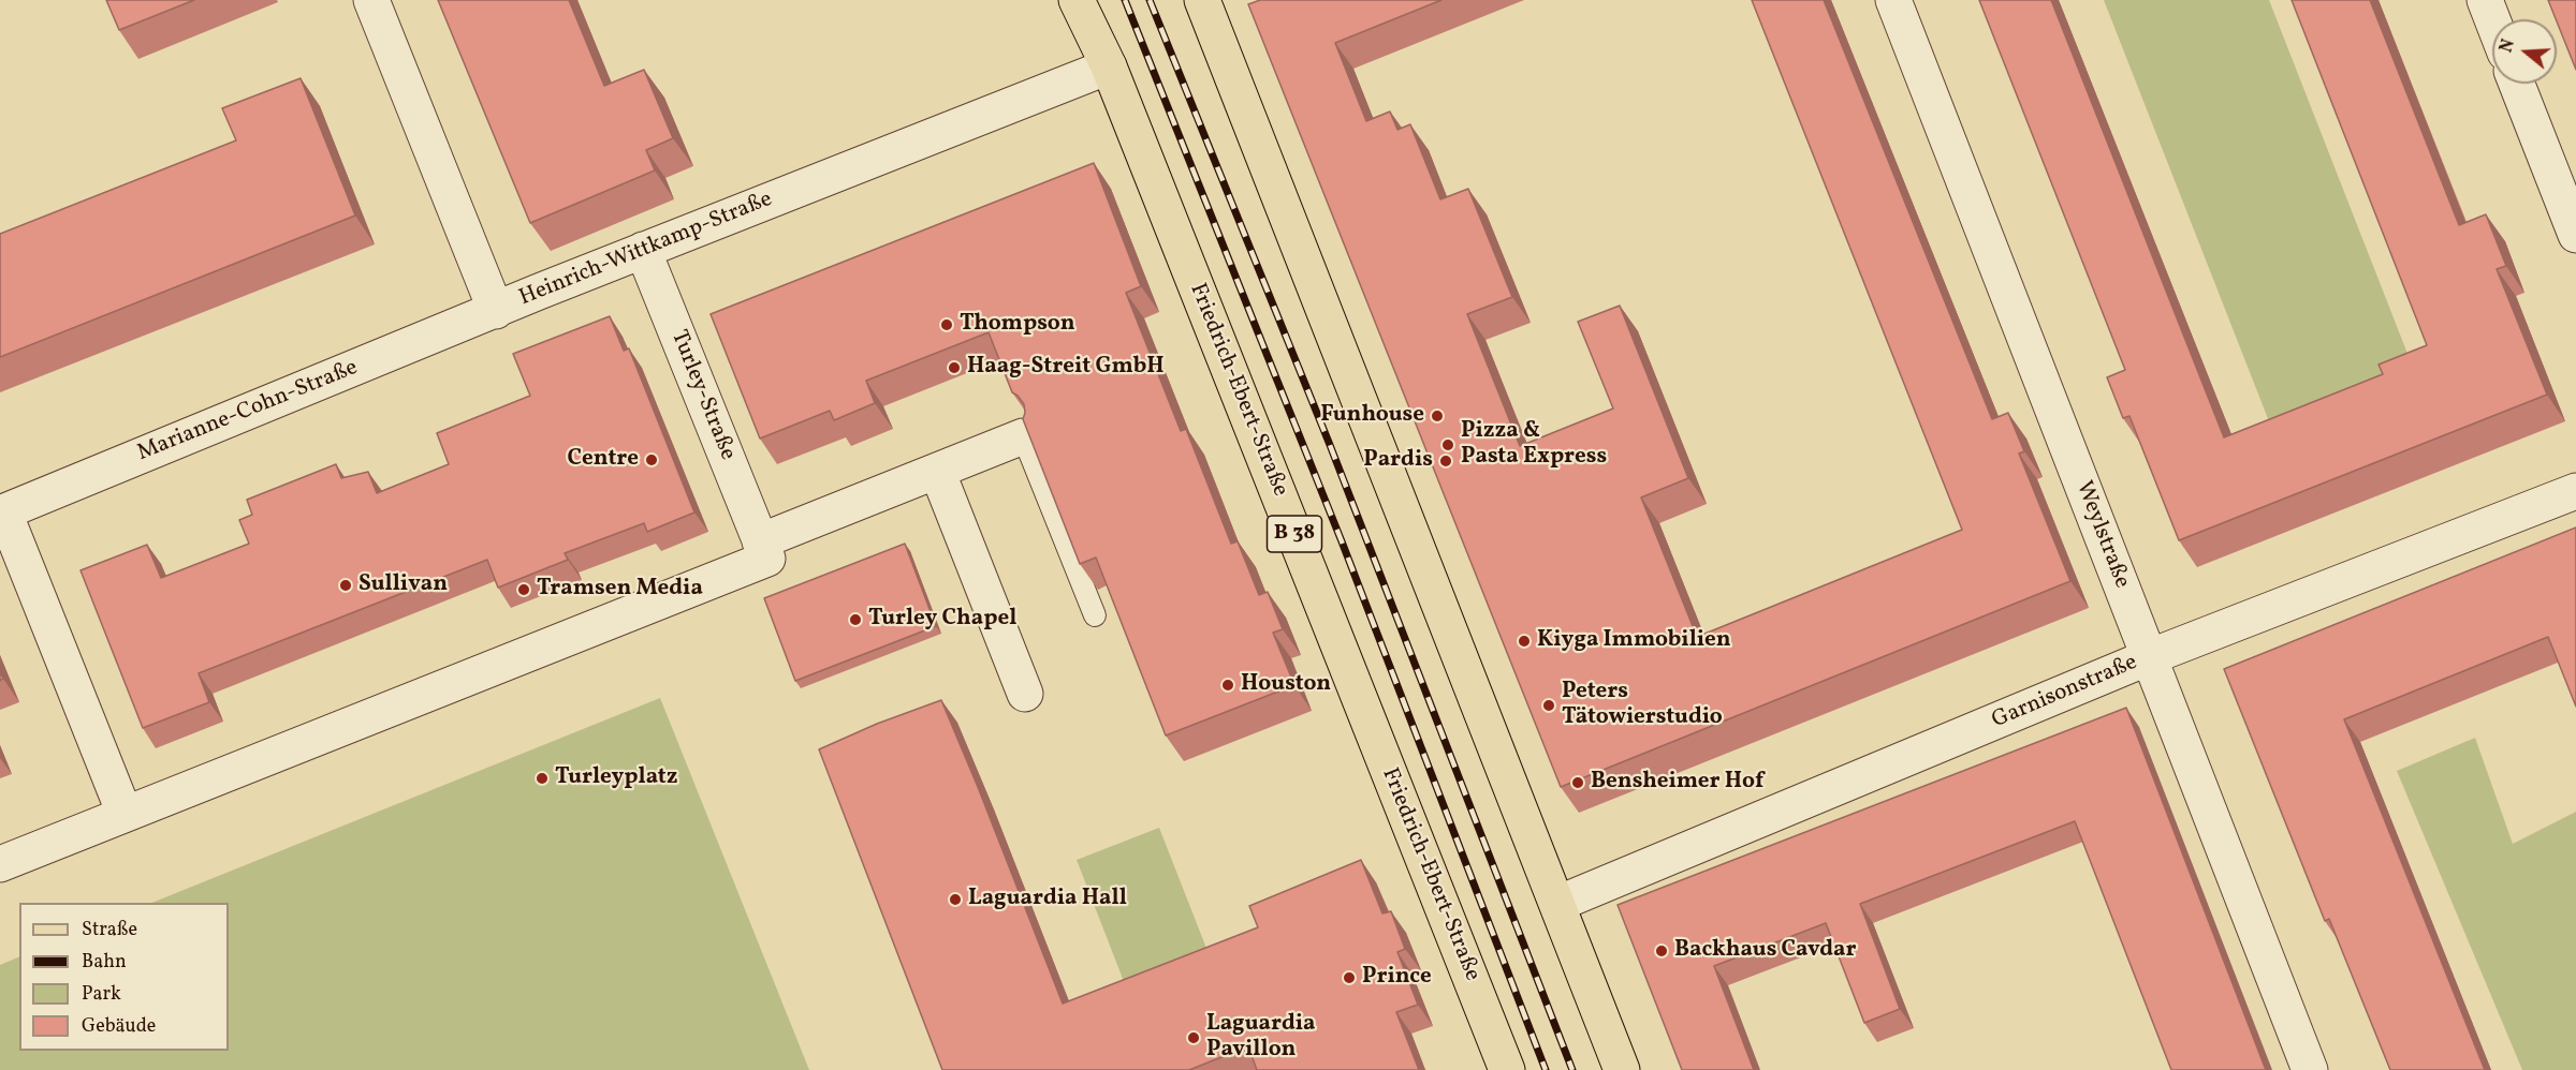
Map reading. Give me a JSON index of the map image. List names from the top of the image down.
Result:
{
  "streets": {
    "main road": ["Friedrich-Ebert-Straße", "B 38"],
    "street": [
      "Heinrich-Wittkamp-Straße",
      "Turley-Straße",
      "Marianne-Cohn-Straße",
      "Weylstraße",
      "Garnisonstraße"
    ]
  },
  "crossings": [
    ["Heinrich-Wittkamp-Straße", "Friedrich-Ebert-Straße"],
    ["Heinrich-Wittkamp-Straße", "Turley-Straße"],
    ["Heinrich-Wittkamp-Straße", "Marianne-Cohn-Straße"],
    ["Weylstraße", "Garnisonstraße"]
  ],
  "places": [
    "Thompson",
    "Haag-Streit GmbH",
    "Funhouse",
    "Pizza & Pasta Express",
    "Centre",
    "Pardis",
    "Sullivan",
    "Tramsen Media",
    "Turley Chapel",
    "Kiyga Immobilien",
    "Houston",
    "Peters Tätowierstudio",
    "Turleyplatz",
    "Bensheimer Hof",
    "Laguardia Hall",
    "Backhaus Cavdar",
    "Prince",
    "Laguardia Pavillon"
  ],
  "legend": [
    "Straße",
    "Bahn",
    "Park",
    "Gebäude"
  ],
  "north": "left"
}
